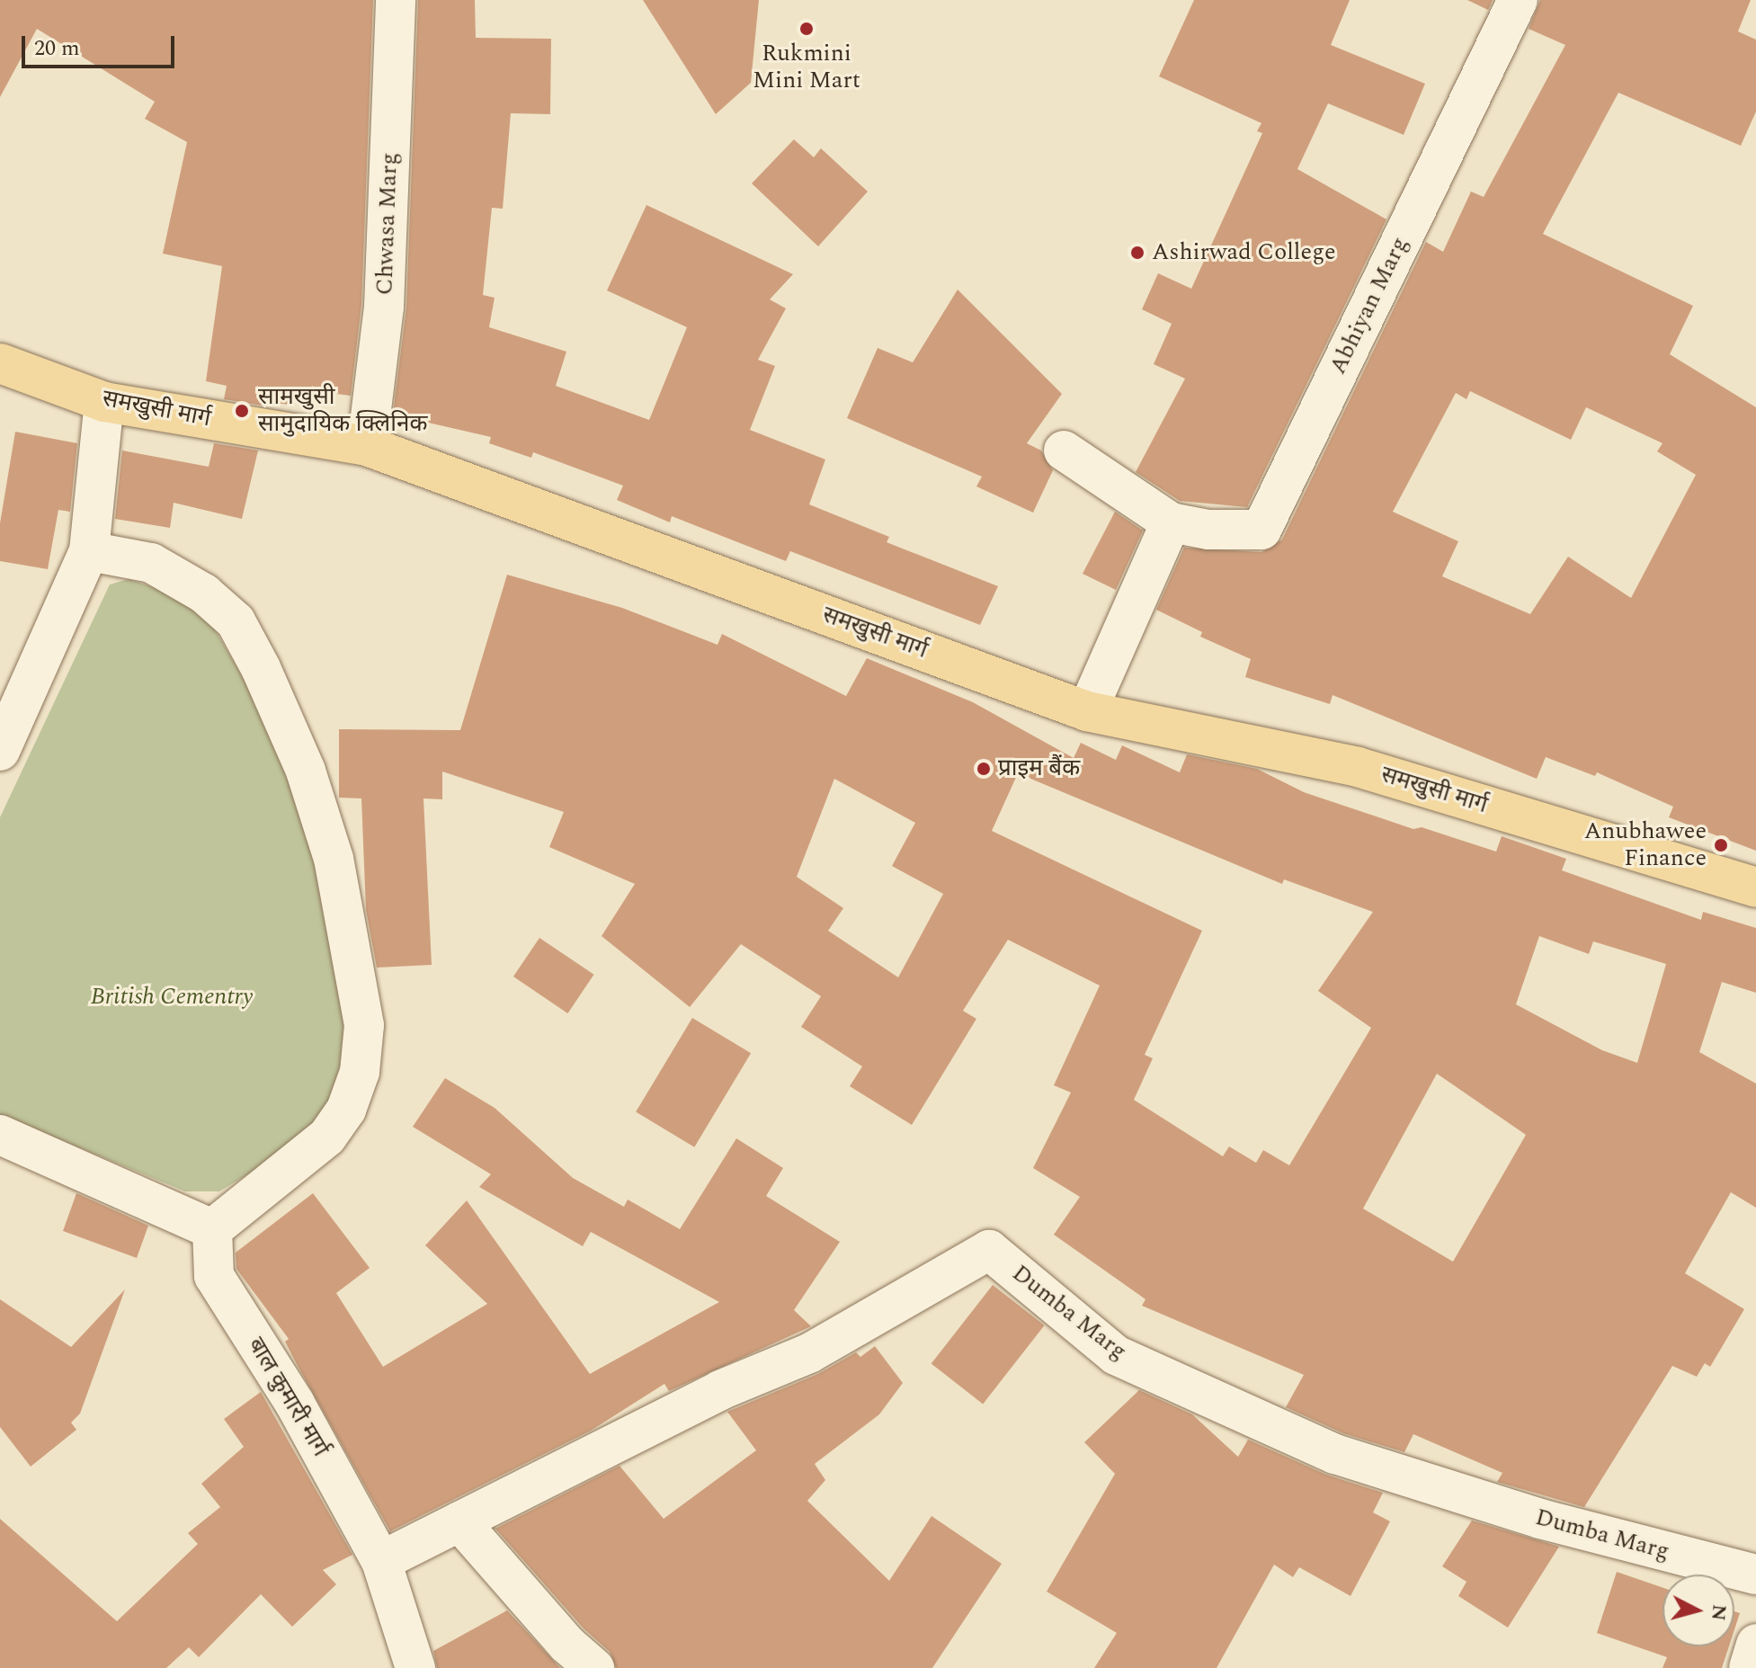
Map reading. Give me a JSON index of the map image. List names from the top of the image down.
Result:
{
  "streets": {
    "main road": ["समखुसी मार्ग"],
    "street": [
      "Chwasa Marg",
      "Abhiyan Marg",
      "Dumba Marg",
      "बाल कुमारी मार्ग"
    ]
  },
  "crossings": [
    ["Chwasa Marg", "समखुसी मार्ग"]
  ],
  "parks": ["British Cementry"],
  "places": [
    "Rukmini Mini Mart",
    "Ashirwad College",
    "सामखुसी सामुदायिक क्लिनिक",
    "प्राइम बैंक",
    "Anubhawee Finance"
  ],
  "scale_bar": "20 m",
  "north": "right"
}
